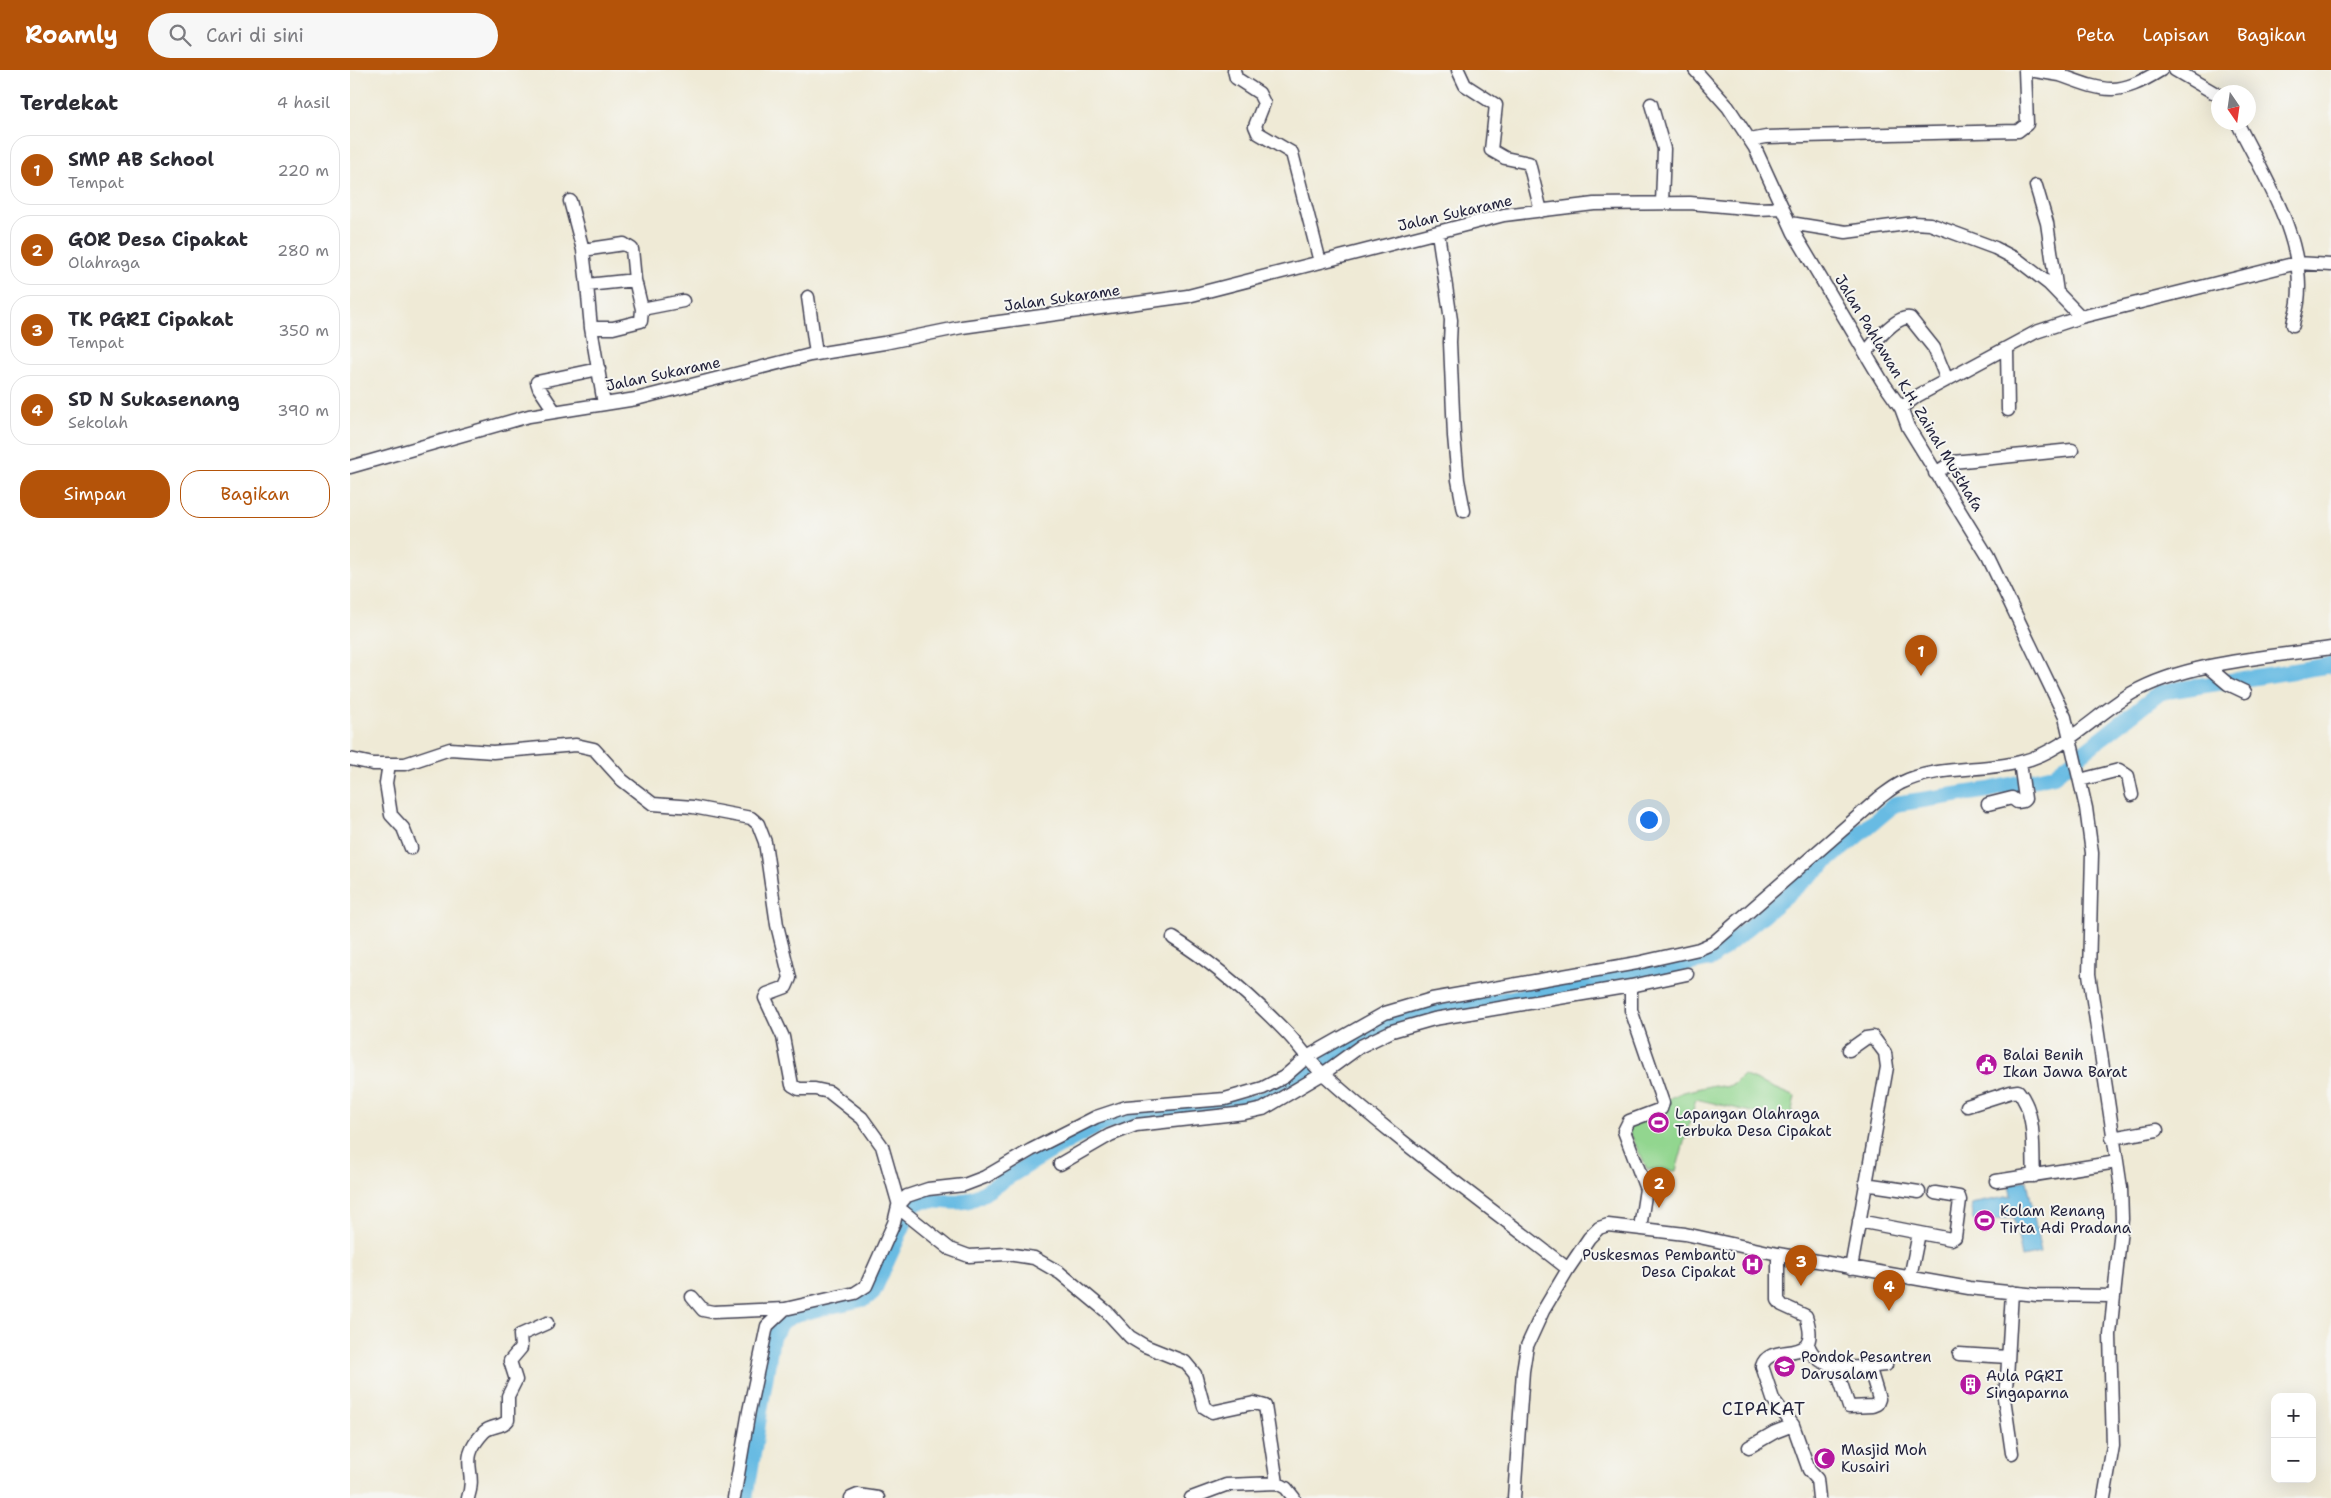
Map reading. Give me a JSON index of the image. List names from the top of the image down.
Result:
{
  "streets": {
    "street": ["Jalan Sukarame", "Jalan Pahlawan K.H. Zainal Musthafa"]
  },
  "crossings": [
    ["Jalan Sukarame", "Jalan Pahlawan K.H. Zainal Musthafa"]
  ],
  "districts": ["CIPAKAT"],
  "places": {
    "public building": ["Balai Benih Ikan Jawa Barat"],
    "sports": ["Lapangan Olahraga Terbuka Desa Cipakat", "Kolam Renang Tirta Adi Pradana"],
    "hospital": ["Puskesmas Pembantu Desa Cipakat"],
    "school or university": ["Pondok Pesantren Darusalam"],
    "building": ["Aula PGRI Singaparna"],
    "mosque": ["Masjid Moh Kusairi"]
  },
  "north": "bottom",
  "page": {
    "header": "Roamly",
    "search": "Cari di sini",
    "nav": ["Peta", "Lapisan", "Bagikan"],
    "heading": ["Terdekat", "4 hasil"],
    "list": [
      {
        "mark": "1",
        "name": "SMP AB School",
        "note": "Tempat",
        "value": "220 m"
      },
      {
        "mark": "2",
        "name": "GOR Desa Cipakat",
        "note": "Olahraga",
        "value": "280 m"
      },
      {
        "mark": "3",
        "name": "TK PGRI Cipakat",
        "note": "Tempat",
        "value": "350 m"
      },
      {
        "mark": "4",
        "name": "SD N Sukasenang",
        "note": "Sekolah",
        "value": "390 m"
      }
    ],
    "buttons": ["Simpan", "Bagikan"],
    "pins": [
      "1",
      "2",
      "3",
      "4"
    ],
    "map_buttons": ["+", "−"]
  }
}
